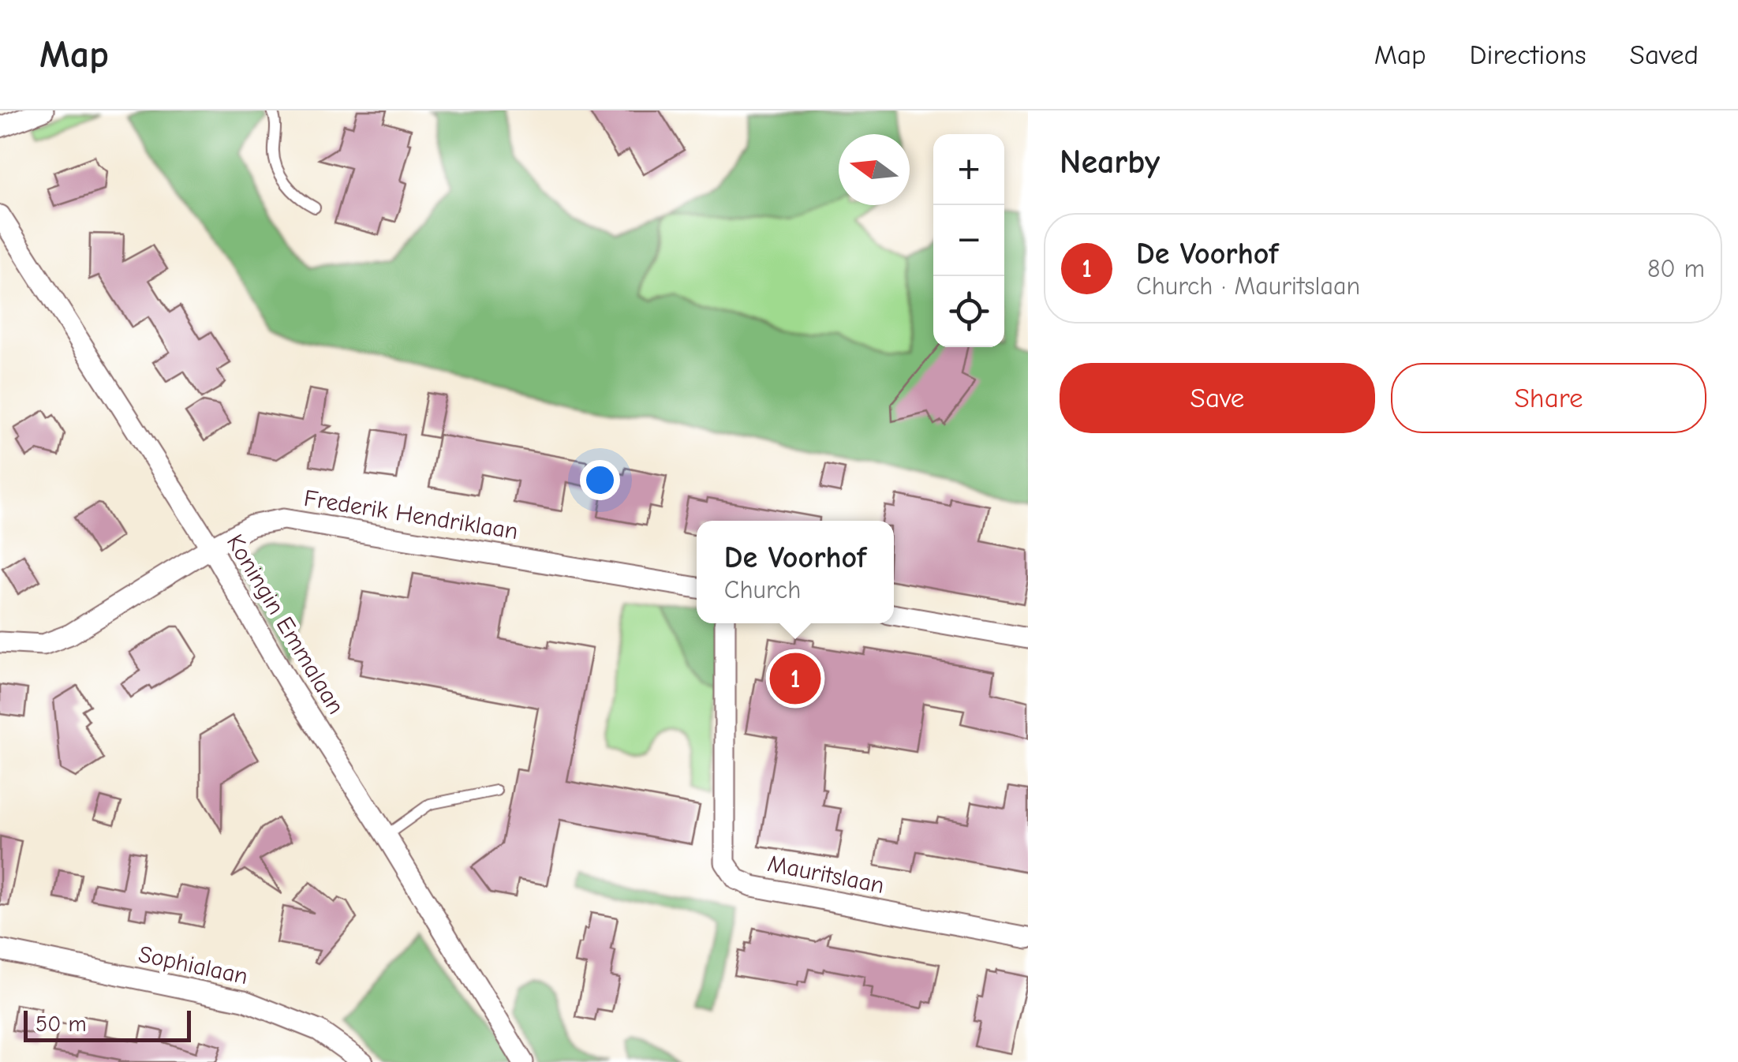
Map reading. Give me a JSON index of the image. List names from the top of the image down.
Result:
{
  "streets": {
    "street": [
      "Frederik Hendriklaan",
      "Koningin Emmalaan",
      "Mauritslaan",
      "Sophialaan"
    ]
  },
  "crossings": [
    ["Frederik Hendriklaan", "Koningin Emmalaan"]
  ],
  "scale_bar": "50 m",
  "north": "left",
  "page": {
    "header": "Map",
    "nav": ["Map", "Directions", "Saved"],
    "heading": "Nearby",
    "map_buttons": ["+", "−"],
    "list": [
      {
        "mark": "1",
        "name": "De Voorhof",
        "note": "Church · Mauritslaan",
        "value": "80 m"
      }
    ],
    "buttons": ["Save", "Share"],
    "popup": ["De Voorhof", "Church"],
    "pins": "1",
    "scale": "50 m"
  }
}
